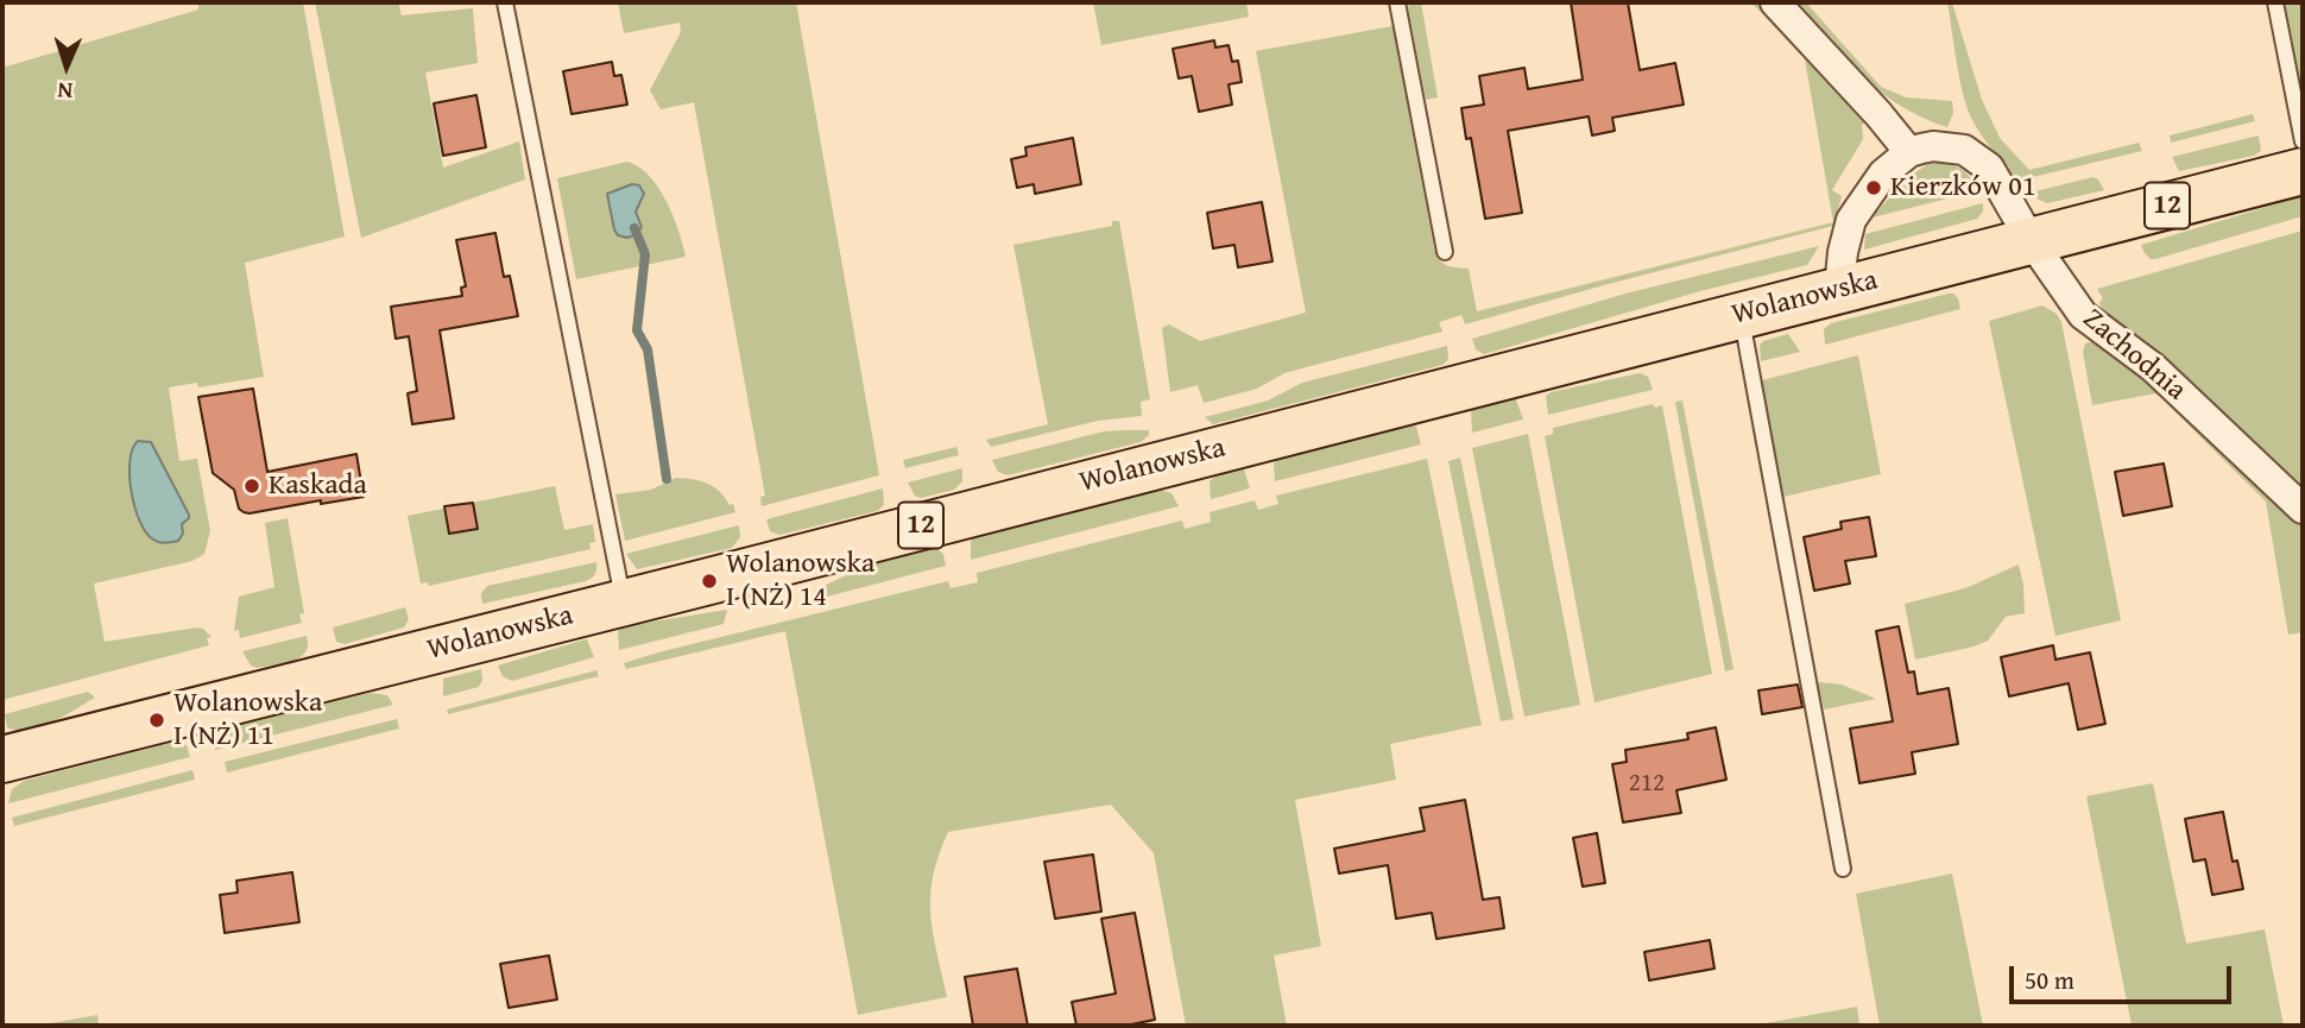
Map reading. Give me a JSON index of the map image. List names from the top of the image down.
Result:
{
  "streets": {
    "main road": ["12", "Wolanowska"],
    "street": ["Zachodnia"]
  },
  "crossings": [
    ["Wolanowska", "Zachodnia"]
  ],
  "places": [
    "Kierzków 01",
    "Kaskada",
    "Wolanowska I (NŻ) 14",
    "Wolanowska I (NŻ) 11"
  ],
  "house_numbers": ["212"],
  "scale_bar": "50 m",
  "north": "bottom"
}
